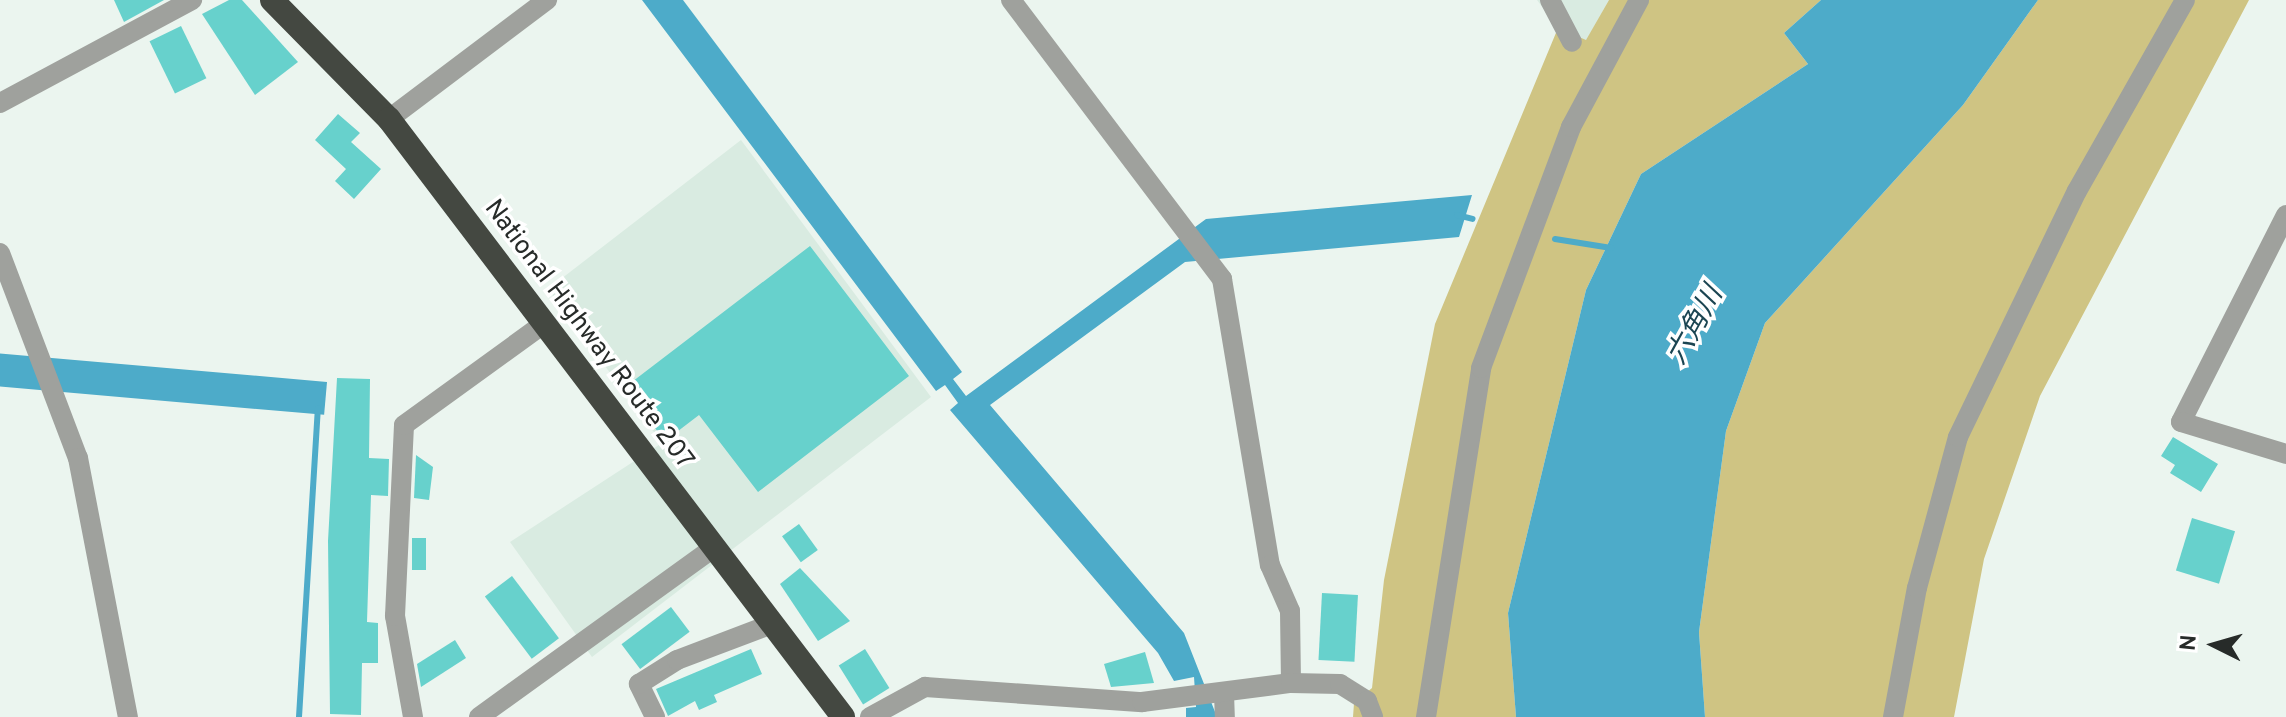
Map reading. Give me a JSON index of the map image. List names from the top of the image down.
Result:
{
  "streets": {
    "highway": ["National Highway Route 207"]
  },
  "water": ["六角川"],
  "north": "left"
}
